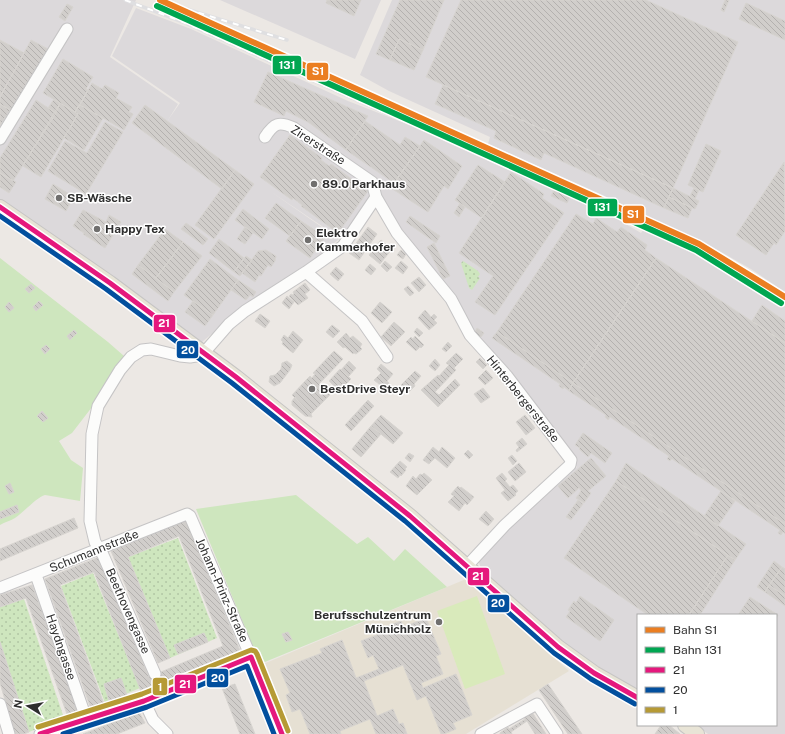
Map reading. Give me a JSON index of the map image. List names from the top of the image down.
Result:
{
  "streets": {
    "street": [
      "Zirerstraße",
      "Hinterbergerstraße",
      "Schumannstraße",
      "Johann-Prinz-Straße",
      "Beethovengasse",
      "Haydngasse"
    ]
  },
  "crossings": [
    ["Zirerstraße", "Hinterbergerstraße"],
    ["Schumannstraße", "Johann-Prinz-Straße"],
    ["Schumannstraße", "Beethovengasse"],
    ["Schumannstraße", "Haydngasse"]
  ],
  "places": [
    "89.0 Parkhaus",
    "SB-Wäsche",
    "Happy Tex",
    "Elektro Kammerhofer",
    "BestDrive Steyr",
    "Berufsschulzentrum Münichholz"
  ],
  "lines": [
    "rail line S1",
    "rail line 131",
    "transit line 21",
    "transit line 20",
    "transit line 1"
  ],
  "legend": [
    "Bahn S1",
    "Bahn 131",
    "21",
    "20",
    "1"
  ],
  "north": "left"
}
